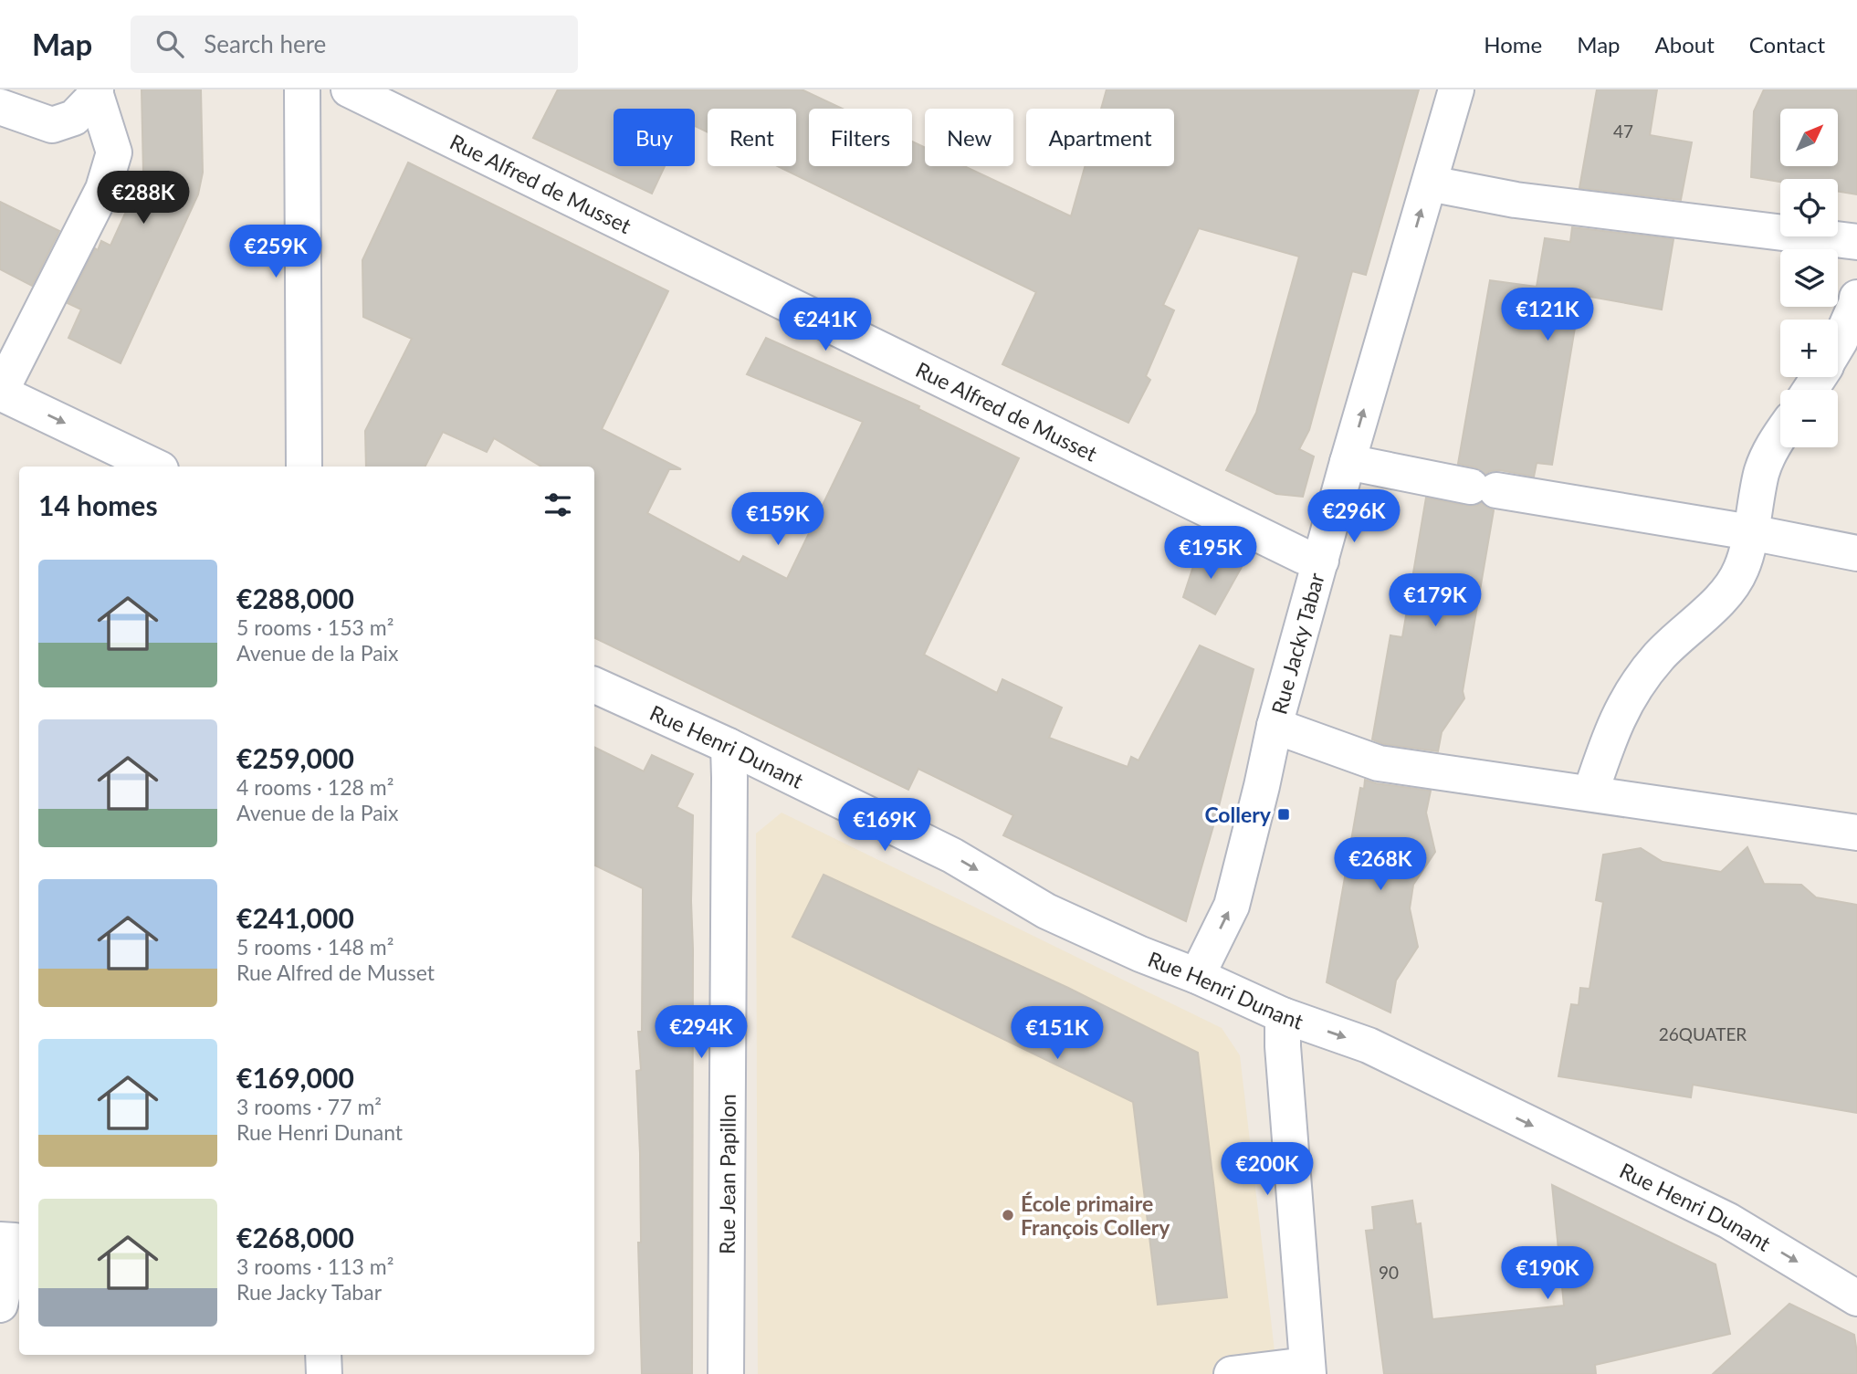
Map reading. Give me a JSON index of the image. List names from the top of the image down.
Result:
{
  "streets": {
    "street": [
      "Rue Alfred de Musset",
      "Rue Jacky Tabar",
      "Rue Henri Dunant",
      "Rue Jean Papillon"
    ]
  },
  "crossings": [
    ["Rue Alfred de Musset", "Rue Jacky Tabar"],
    ["Rue Jacky Tabar", "Rue Henri Dunant"],
    ["Rue Henri Dunant", "Rue Jean Papillon"]
  ],
  "one_way": ["Rue Jacky Tabar", "Rue Henri Dunant"],
  "places": {
    "transit": ["Collery"],
    "other": ["École primaire François Collery"]
  },
  "house_numbers": ["47", "26QUATER", "90"],
  "north": "top right",
  "page": {
    "header": "Map",
    "search": "Search here",
    "nav": [
      "Home",
      "Map",
      "About",
      "Contact"
    ],
    "map_buttons": ["+", "−"],
    "chip": [
      "Buy",
      "Rent",
      "Filters",
      "New",
      "Apartment"
    ],
    "price": [
      "€288K",
      "€259K",
      "€121K",
      "€241K",
      "€296K",
      "€159K",
      "€195K",
      "€179K",
      "€169K",
      "€268K",
      "€294K",
      "€151K",
      "€200K",
      "€190K"
    ],
    "heading": "14 homes",
    "list": [
      {
        "name": "€288,000",
        "note": "5 rooms · 153 m² · Avenue de la Paix"
      },
      {
        "name": "€259,000",
        "note": "4 rooms · 128 m² · Avenue de la Paix"
      },
      {
        "name": "€241,000",
        "note": "5 rooms · 148 m² · Rue Alfred de Musset"
      },
      {
        "name": "€169,000",
        "note": "3 rooms · 77 m² · Rue Henri Dunant"
      },
      {
        "name": "€268,000",
        "note": "3 rooms · 113 m² · Rue Jacky Tabar"
      }
    ]
  }
}
